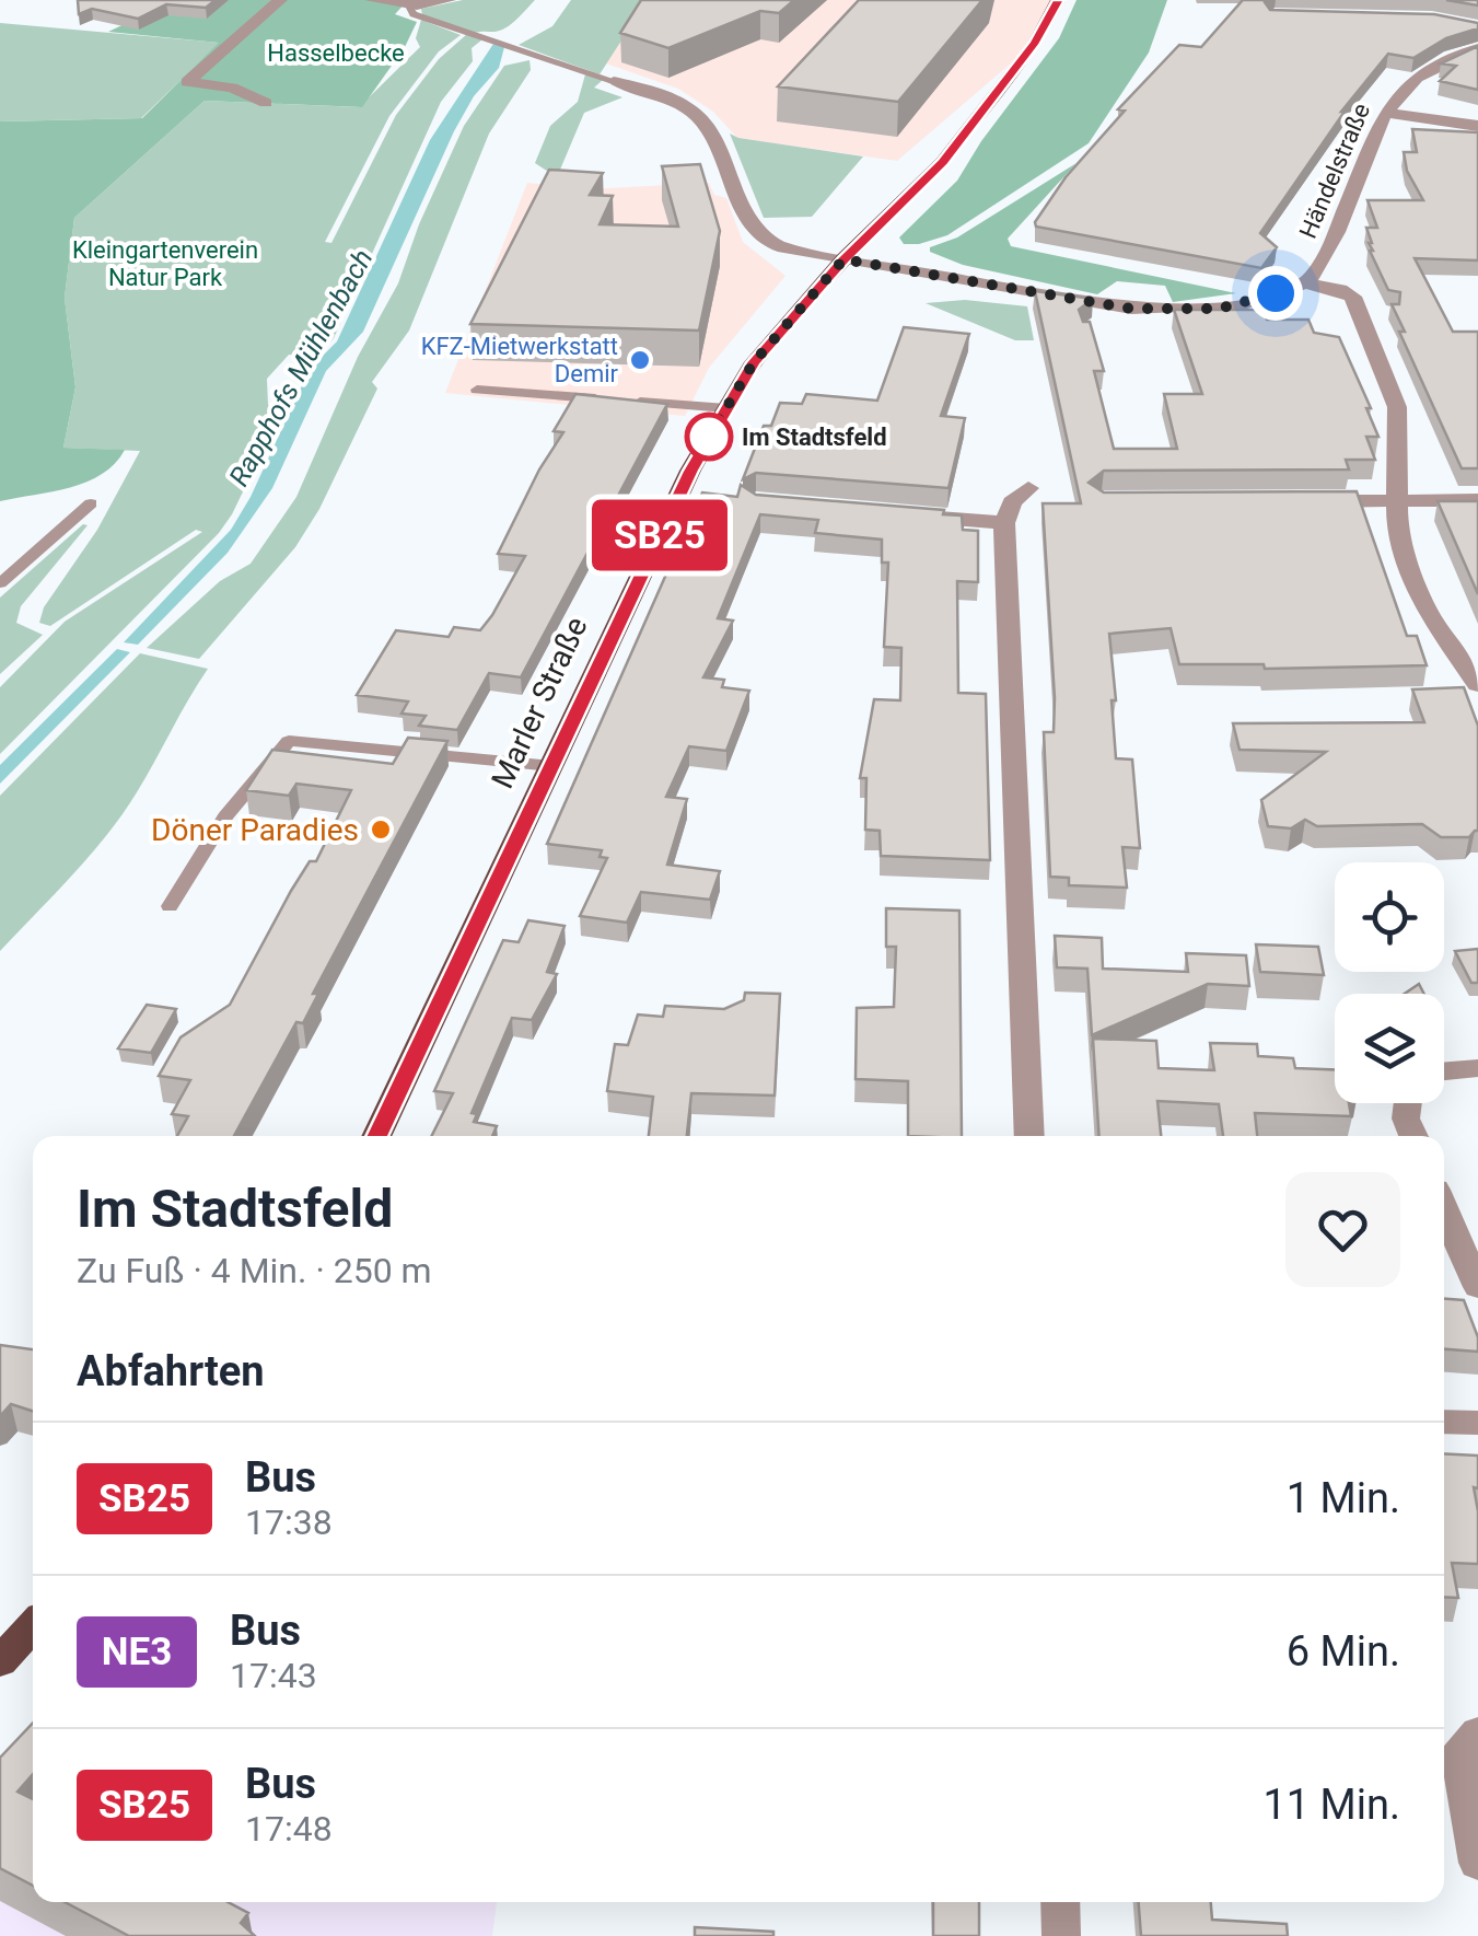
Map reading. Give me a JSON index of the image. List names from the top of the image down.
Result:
{
  "streets": {
    "main road": ["Marler Straße"],
    "street": ["Händelstraße"]
  },
  "crossings": [
    ["Händelstraße", "Marler Straße"]
  ],
  "water": ["Rapphofs Mühlenbach"],
  "parks": ["Hasselbecke", "Kleingartenverein Natur Park"],
  "places": ["KFZ-Mietwerkstatt Demir", "Im Stadtsfeld", "Döner Paradies"],
  "lines": ["bus line SB25"],
  "page": {
    "on_map": "SB25",
    "heading": [
      ["Im Stadtsfeld", "Zu Fuß · 4 Min. · 250 m"],
      "Abfahrten"
    ],
    "list": [
      {
        "mark": "SB25",
        "name": "Bus",
        "note": "17:38",
        "value": "1 Min."
      },
      {
        "mark": "NE3",
        "name": "Bus",
        "note": "17:43",
        "value": "6 Min."
      },
      {
        "mark": "SB25",
        "name": "Bus",
        "note": "17:48",
        "value": "11 Min."
      }
    ]
  }
}
